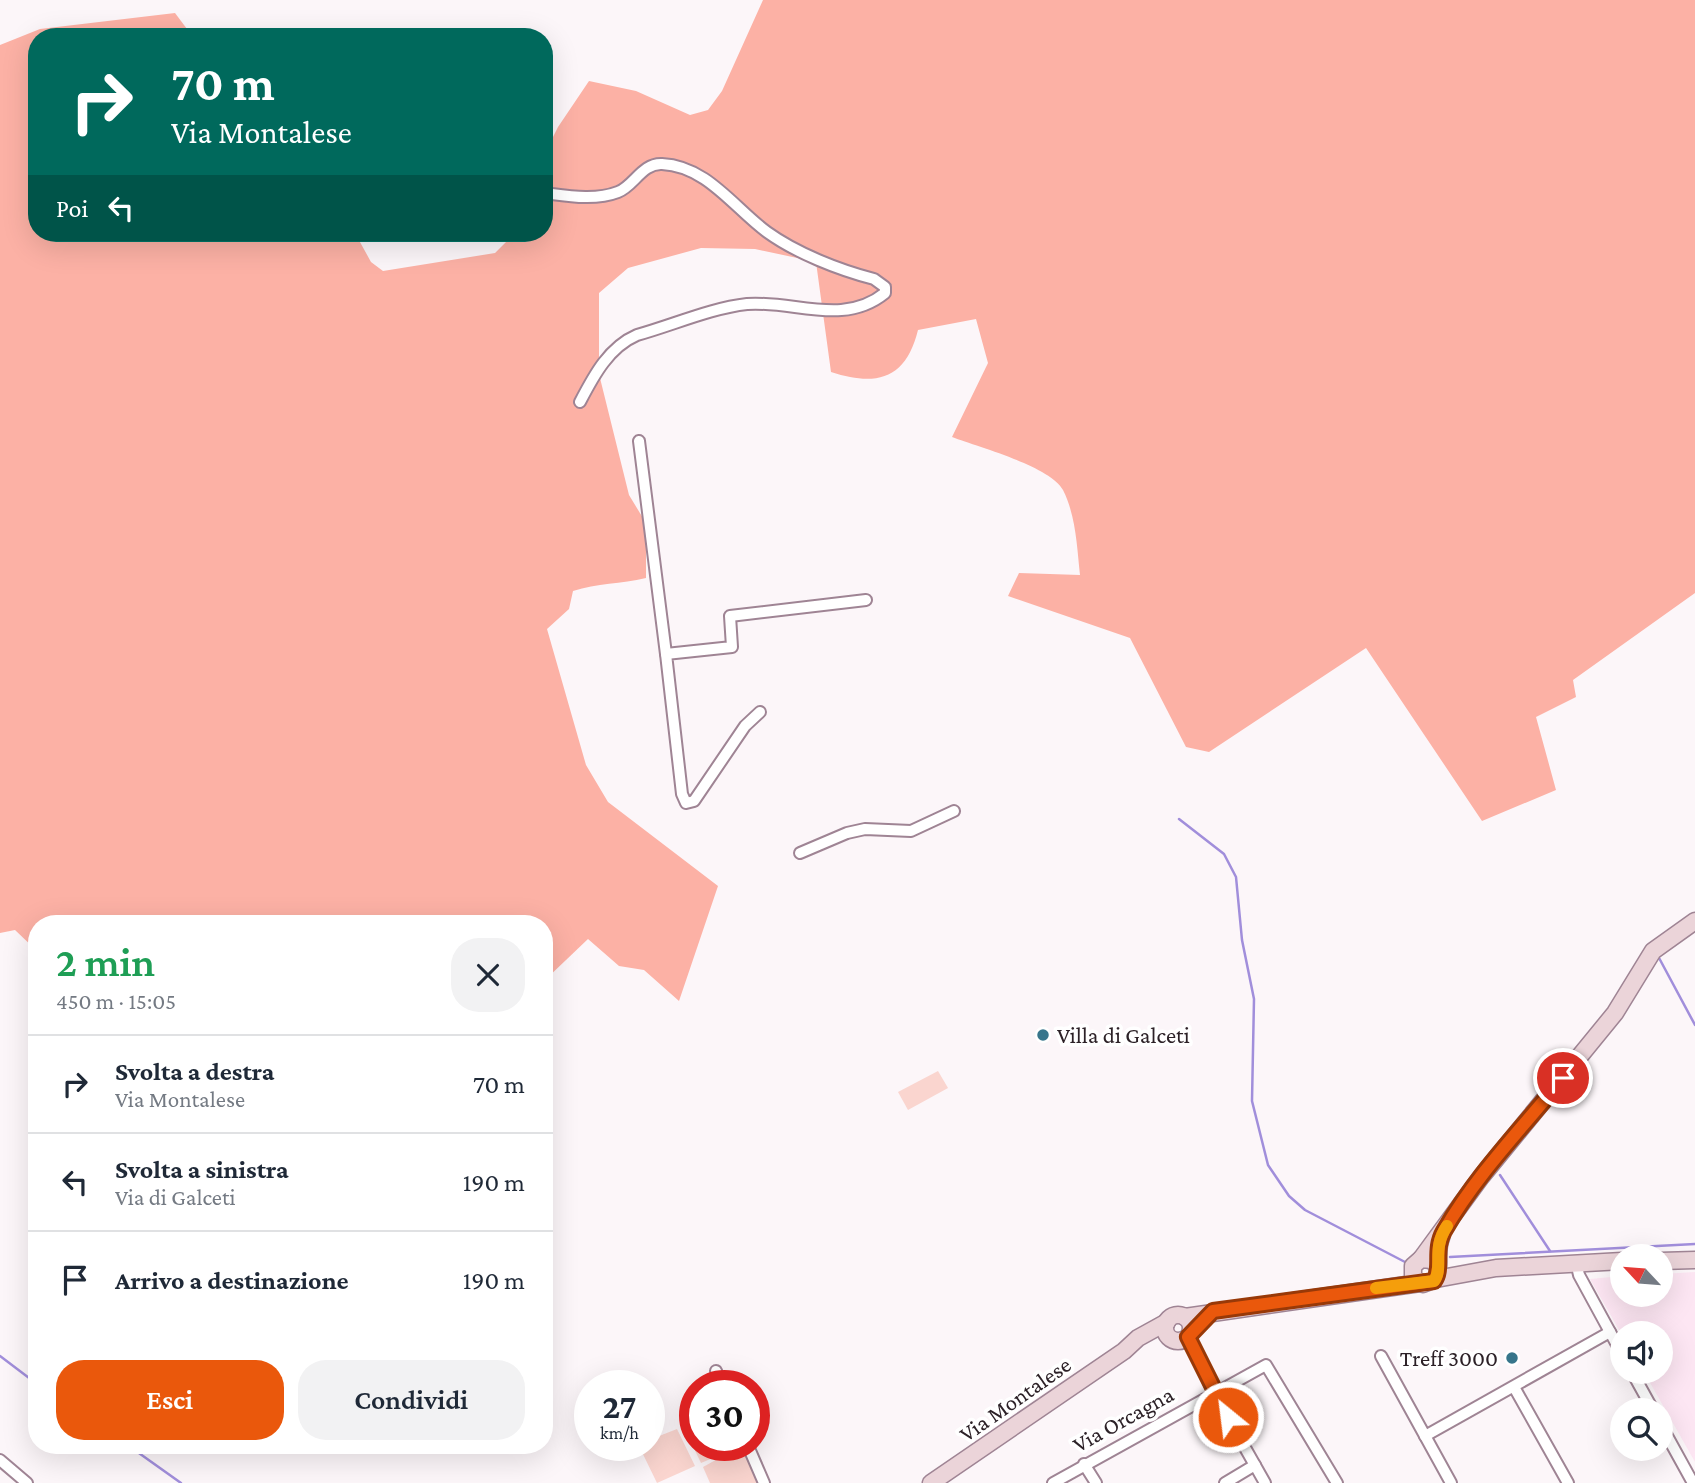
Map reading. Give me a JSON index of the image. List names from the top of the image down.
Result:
{
  "streets": {
    "street": ["Via Montalese", "Via Orcagna"]
  },
  "places": ["Villa di Galceti", "Treff 3000"],
  "north": "top left",
  "page": {
    "turn": ["70 m", "Via Montalese"],
    "then": "Poi",
    "heading": ["2 min", "450 m · 15:05"],
    "list": [
      {
        "name": "Svolta a destra",
        "note": "Via Montalese",
        "value": "70 m"
      },
      {
        "name": "Svolta a sinistra",
        "note": "Via di Galceti",
        "value": "190 m"
      },
      {
        "name": "Arrivo a destinazione",
        "value": "190 m"
      }
    ],
    "buttons": ["Esci", "Condividi"],
    "speed": "27 km/h",
    "limit": "30"
  }
}
